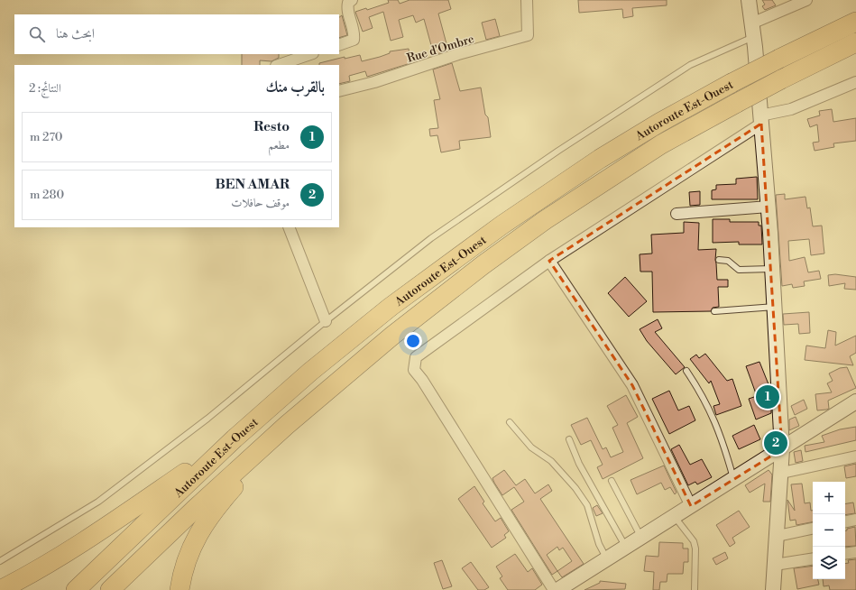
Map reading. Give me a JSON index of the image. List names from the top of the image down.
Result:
{
  "streets": {
    "highway": ["Autoroute Est-Ouest"],
    "street": ["Rue d'Ombre"]
  },
  "page": {
    "search": "ابحث هنا",
    "heading": ["بالقرب منك", "النتائج: 2"],
    "list": [
      {
        "mark": "1",
        "name": "Resto",
        "note": "مطعم",
        "value": "270 m"
      },
      {
        "mark": "2",
        "name": "BEN AMAR",
        "note": "موقف حافلات",
        "value": "280 m"
      }
    ],
    "pins": ["1", "2"],
    "map_buttons": ["+", "−"]
  }
}
